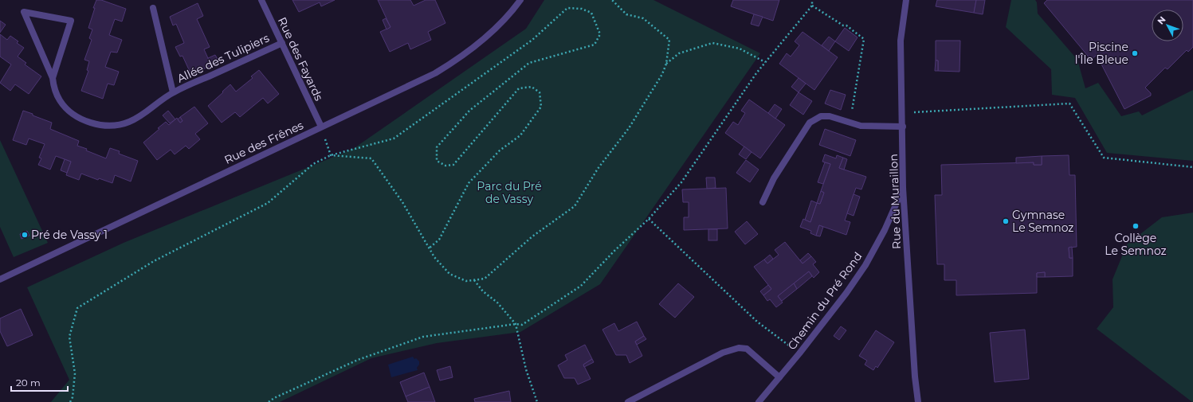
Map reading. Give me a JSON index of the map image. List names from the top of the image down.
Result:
{
  "streets": {
    "street": [
      "Allée des Tulipiers",
      "Rue des Fayards",
      "Rue des Frênes",
      "Rue du Muraillon",
      "Chemin du Pré Rond"
    ]
  },
  "crossings": [
    ["Allée des Tulipiers", "Rue des Fayards"],
    ["Rue des Fayards", "Rue des Frênes"],
    ["Rue du Muraillon", "Chemin du Pré Rond"]
  ],
  "parks": ["Parc du Pré de Vassy"],
  "places": [
    "Piscine l'Île Bleue",
    "Gymnase Le Semnoz",
    "Collège Le Semnoz",
    "Pré de Vassy 1"
  ],
  "scale_bar": "20 m",
  "north": "top left"
}
